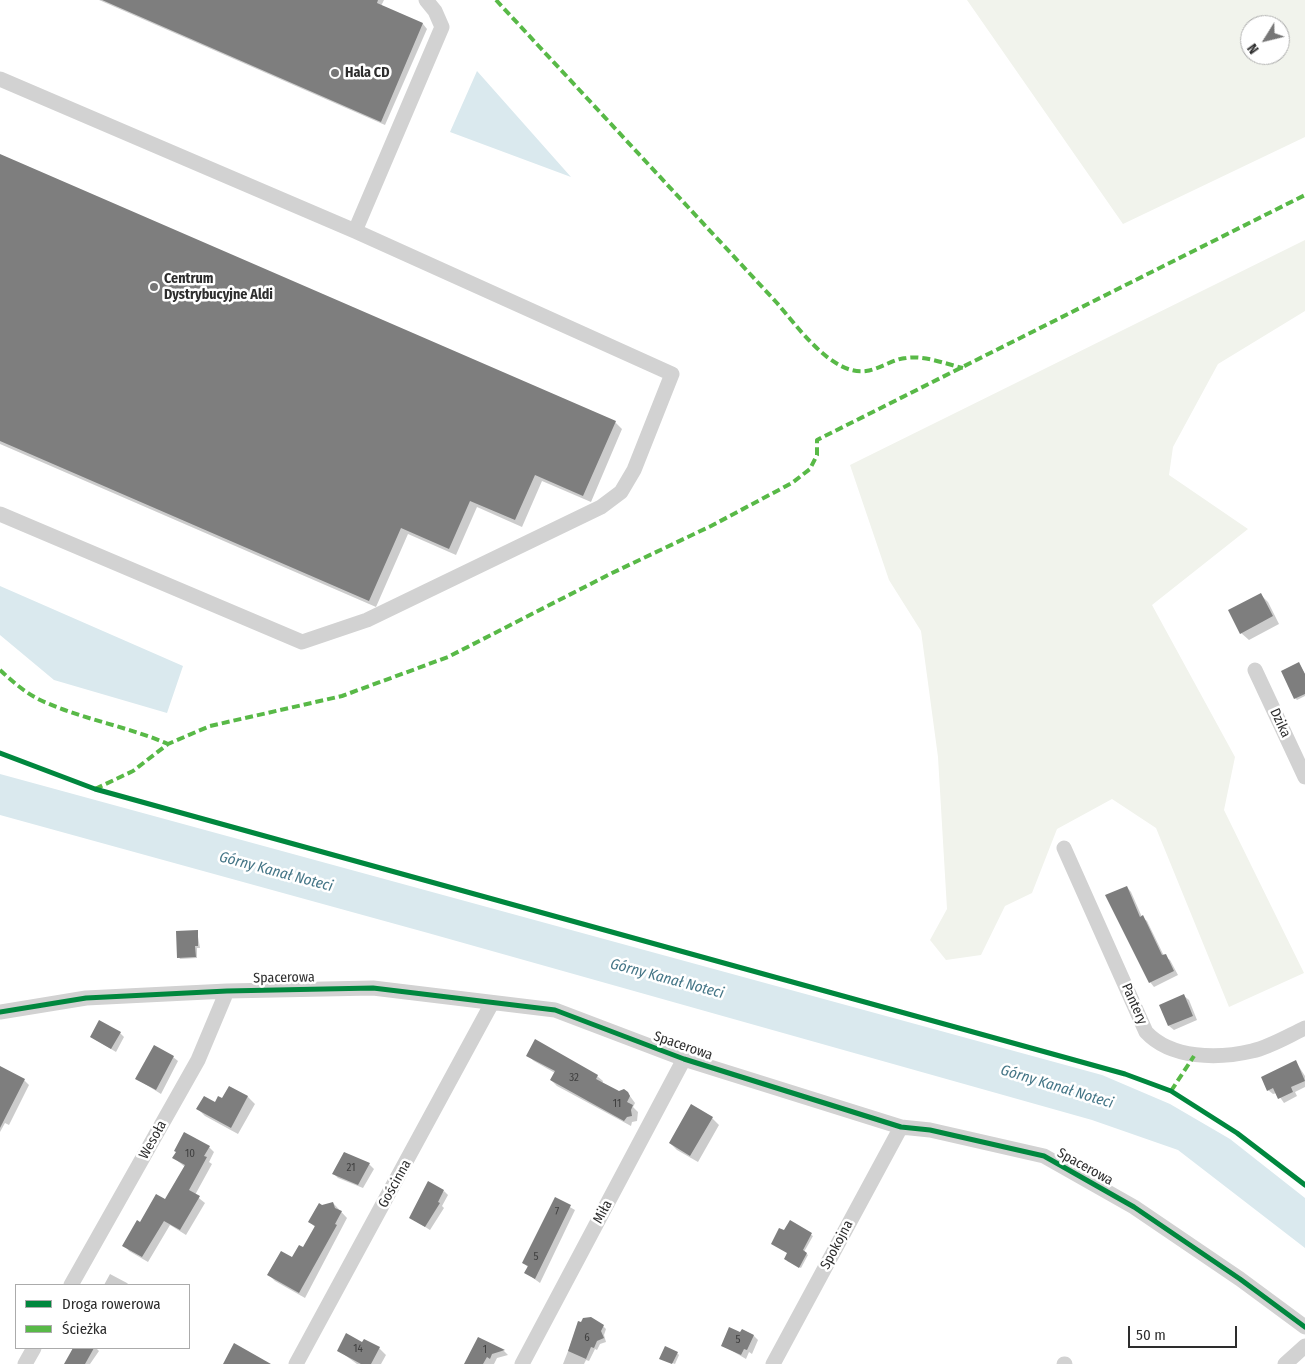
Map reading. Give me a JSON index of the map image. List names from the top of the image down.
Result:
{
  "streets": {
    "street": [
      "Dzika",
      "Spacerowa",
      "Pantery",
      "Wesoła",
      "Gościnna",
      "Miła",
      "Spokojna"
    ]
  },
  "crossings": [
    ["Spacerowa", "Wesoła"],
    ["Spacerowa", "Gościnna"],
    ["Spacerowa", "Miła"],
    ["Spacerowa", "Spokojna"]
  ],
  "water": ["Górny Kanał Noteci"],
  "places": ["Hala CD", "Centrum Dystrybucyjne Aldi"],
  "house_numbers": [
    "32",
    "11",
    "10",
    "21",
    "7",
    "5",
    "6",
    "5",
    "14",
    "1"
  ],
  "legend": ["Droga rowerowa", "Ścieżka"],
  "scale_bar": "50 m",
  "north": "bottom left"
}
